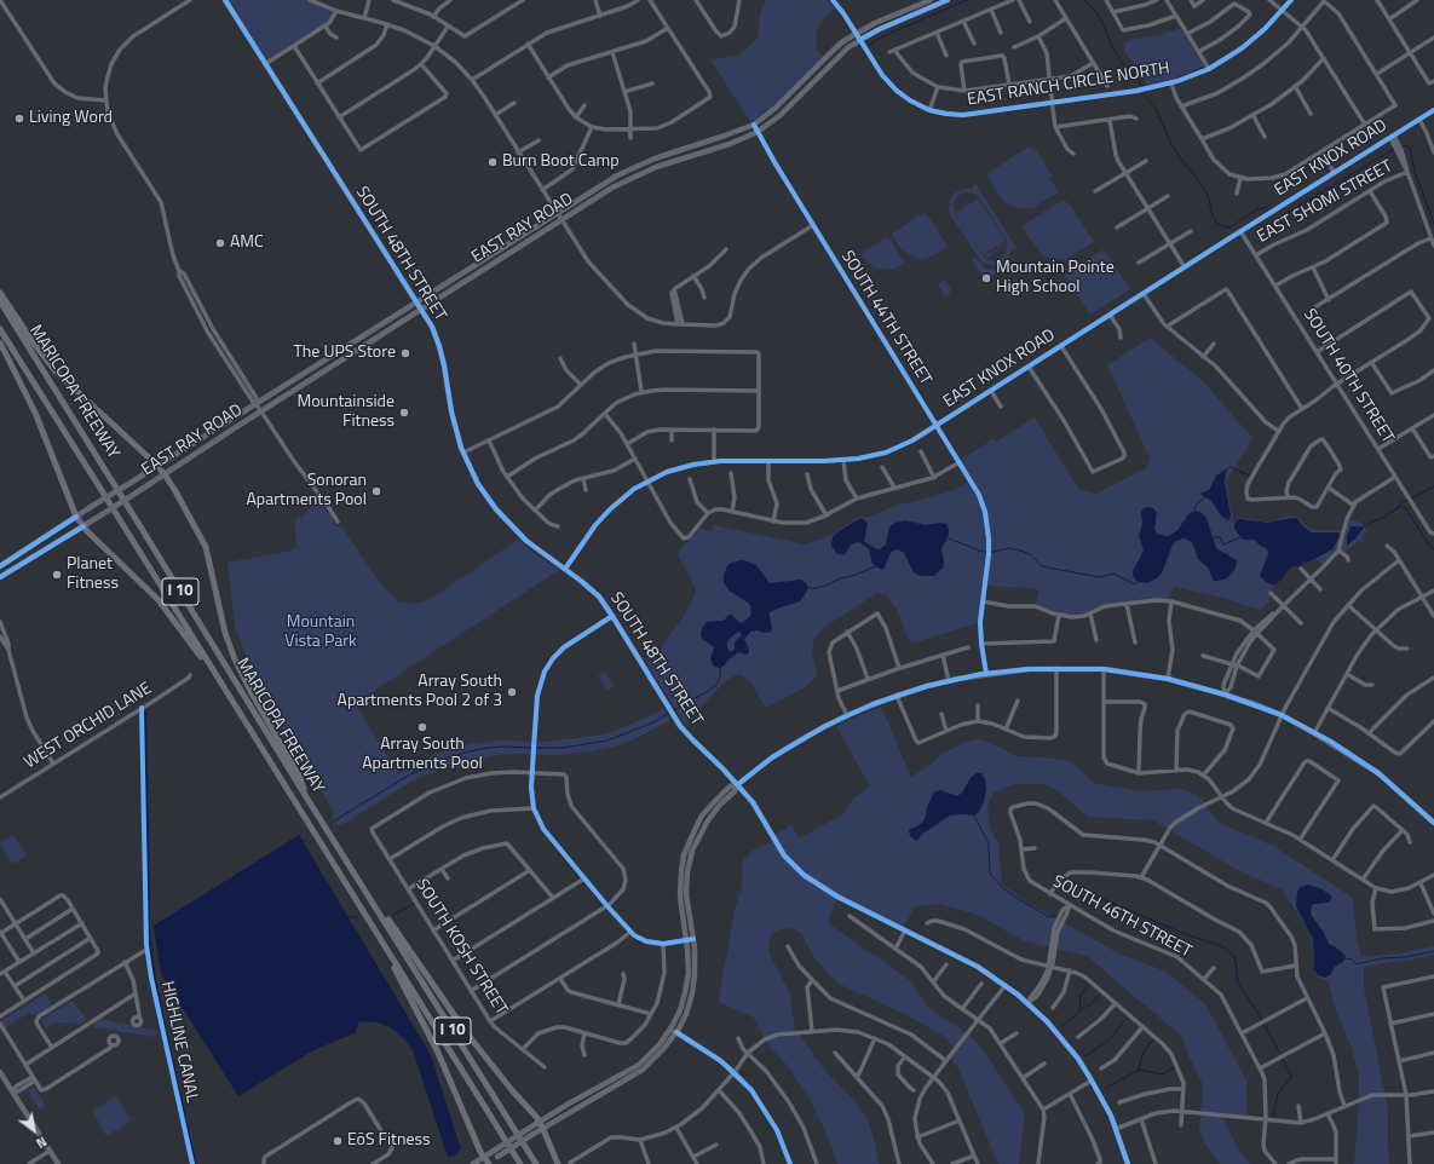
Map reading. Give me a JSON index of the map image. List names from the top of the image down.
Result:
{
  "streets": {
    "highway": ["MARICOPA FREEWAY", "I 10"],
    "main road": ["EAST RAY ROAD", "SOUTH 48TH STREET"],
    "street": [
      "EAST RANCH CIRCLE NORTH",
      "EAST KNOX ROAD",
      "EAST SHOMI STREET",
      "SOUTH 44TH STREET",
      "SOUTH 40TH STREET",
      "WEST ORCHID LANE",
      "SOUTH 46TH STREET",
      "SOUTH KOSH STREET"
    ],
    "cycle path": ["HIGHLINE CANAL"]
  },
  "crossings": [
    ["EAST RANCH CIRCLE NORTH", "EAST RAY ROAD"],
    ["EAST KNOX ROAD", "SOUTH 48TH STREET"],
    ["EAST KNOX ROAD", "SOUTH 44TH STREET"],
    ["EAST KNOX ROAD", "SOUTH 40TH STREET"],
    ["EAST SHOMI STREET", "SOUTH 40TH STREET"],
    ["EAST RAY ROAD", "SOUTH 48TH STREET"],
    ["EAST RAY ROAD", "SOUTH 44TH STREET"]
  ],
  "parks": ["Mountain Vista Park"],
  "places": [
    "Living Word",
    "Burn Boot Camp",
    "AMC",
    "Mountain Pointe High School",
    "The UPS Store",
    "Mountainside Fitness",
    "Sonoran Apartments Pool",
    "Planet Fitness",
    "Array South Apartments Pool 2 of 3",
    "Array South Apartments Pool",
    "EōS Fitness"
  ],
  "north": "bottom right"
}
